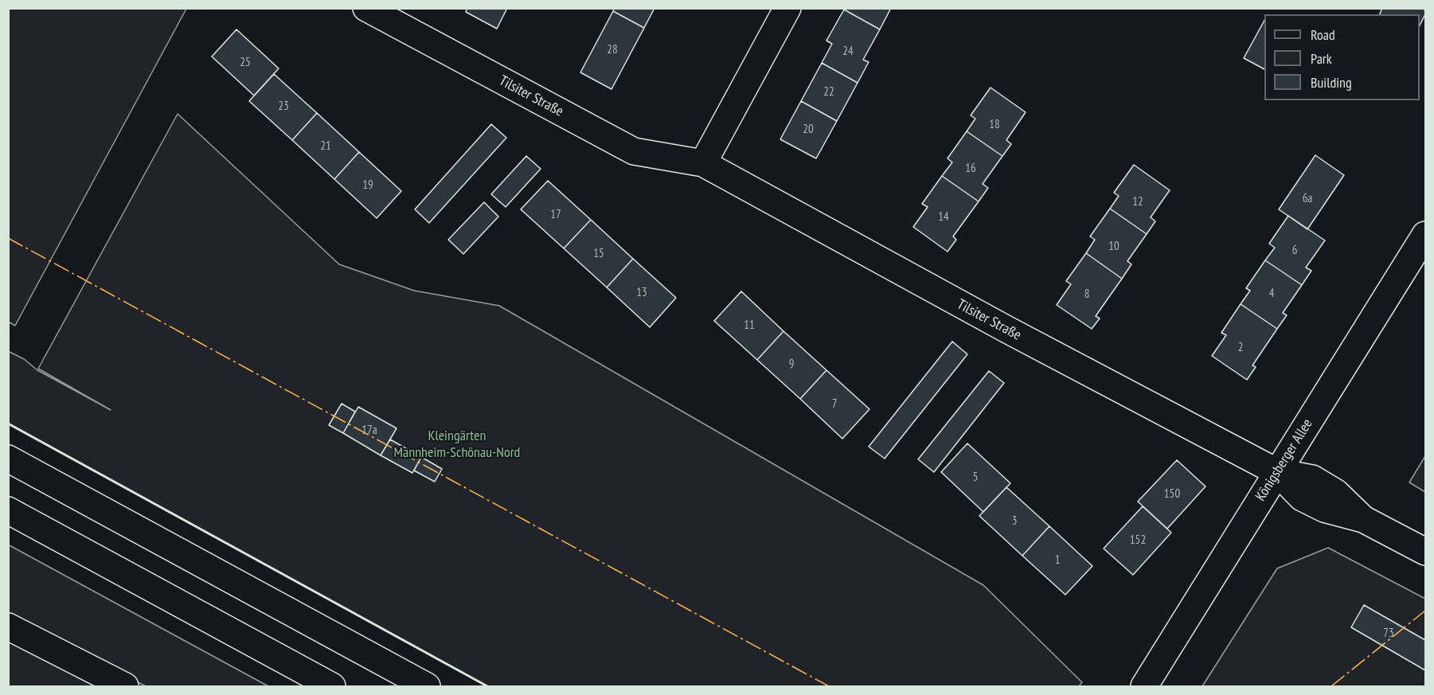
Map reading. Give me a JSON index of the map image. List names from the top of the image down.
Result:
{
  "streets": {
    "main road": ["Tilsiter Straße", "Königsberger Allee"]
  },
  "crossings": [
    ["Tilsiter Straße", "Königsberger Allee"]
  ],
  "parks": ["Kleingärten Mannheim-Schönau-Nord"],
  "house_numbers": [
    "28",
    "24",
    "25",
    "22",
    "23",
    "18",
    "20",
    "21",
    "16",
    "19",
    "6a",
    "12",
    "17",
    "14",
    "10",
    "6",
    "15",
    "13",
    "4",
    "8",
    "11",
    "2",
    "9",
    "7",
    "17a",
    "5",
    "150",
    "3",
    "152",
    "1",
    "73"
  ],
  "legend": ["Road", "Park", "Building"]
}
